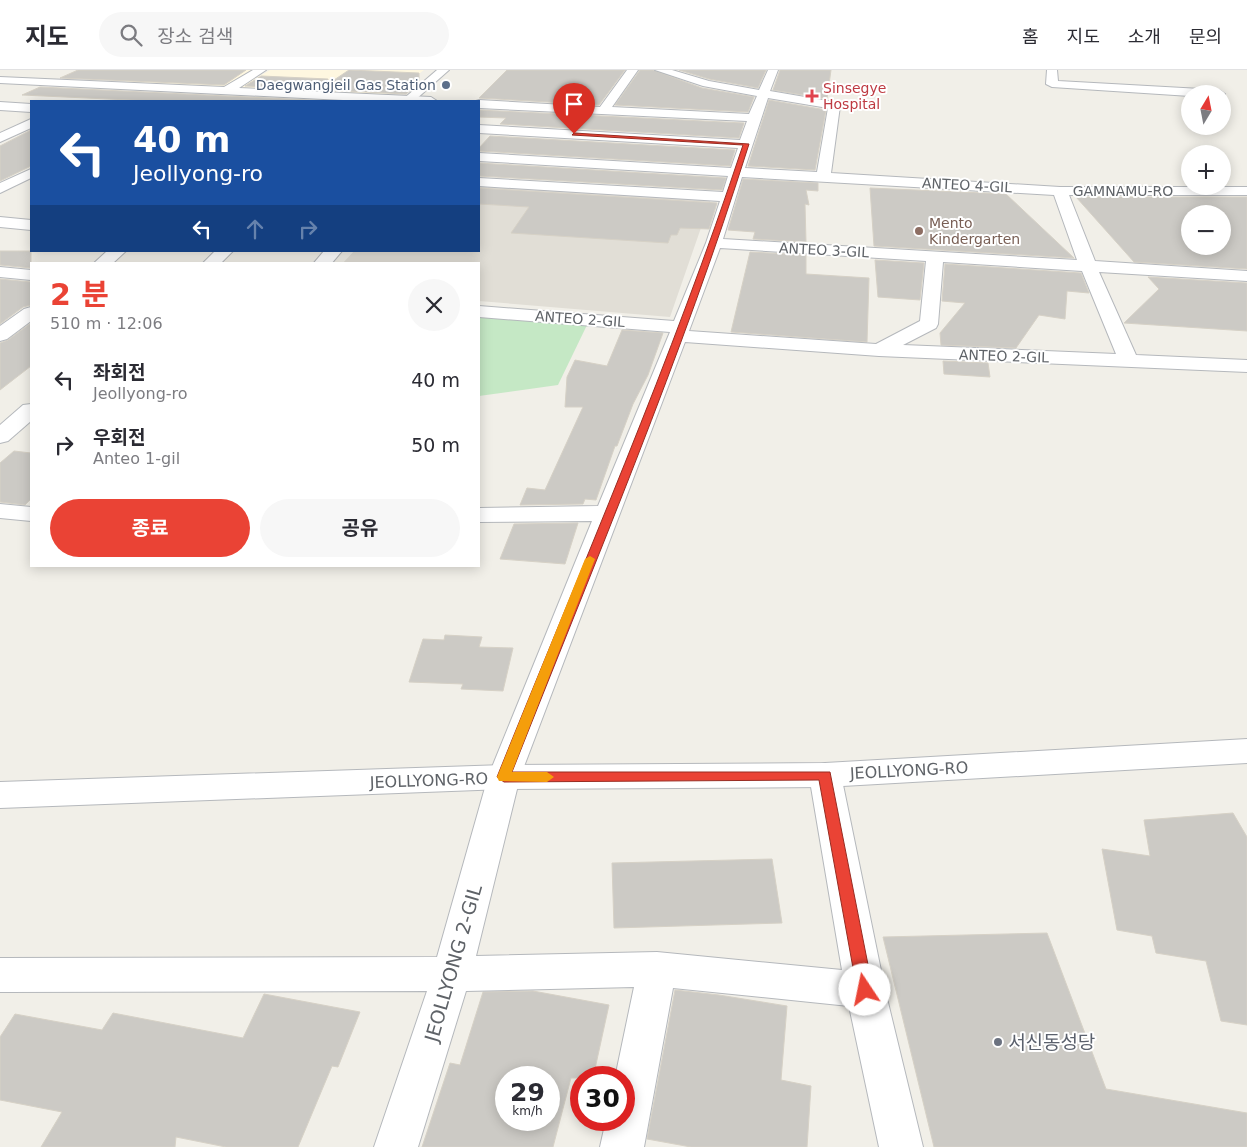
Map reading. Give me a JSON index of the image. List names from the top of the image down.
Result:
{
  "streets": {
    "street": [
      "ANTEO 4-GIL",
      "GAMNAMU-RO",
      "ANTEO 3-GIL",
      "ANTEO 2-GIL",
      "JEOLLYONG-RO",
      "JEOLLYONG 2-GIL"
    ]
  },
  "crossings": [
    ["ANTEO 4-GIL", "GAMNAMU-RO"],
    ["ANTEO 2-GIL", "JEOLLYONG 2-GIL"],
    ["JEOLLYONG-RO", "JEOLLYONG 2-GIL"]
  ],
  "places": {
    "other": ["Daegwangjeil Gas Station", "Mento Kindergarten", "서신동성당"],
    "health": ["Sinsegye Hospital"]
  },
  "north": "top",
  "page": {
    "header": "지도",
    "search": "장소 검색",
    "nav": [
      "홈",
      "지도",
      "소개",
      "문의"
    ],
    "map_buttons": ["+", "−"],
    "turn": ["40 m", "Jeollyong-ro"],
    "heading": ["2 분", "510 m · 12:06"],
    "list": [
      {
        "name": "좌회전",
        "note": "Jeollyong-ro",
        "value": "40 m"
      },
      {
        "name": "우회전",
        "note": "Anteo 1-gil",
        "value": "50 m"
      }
    ],
    "buttons": ["종료", "공유"],
    "speed": "29 km/h",
    "limit": "30"
  }
}
